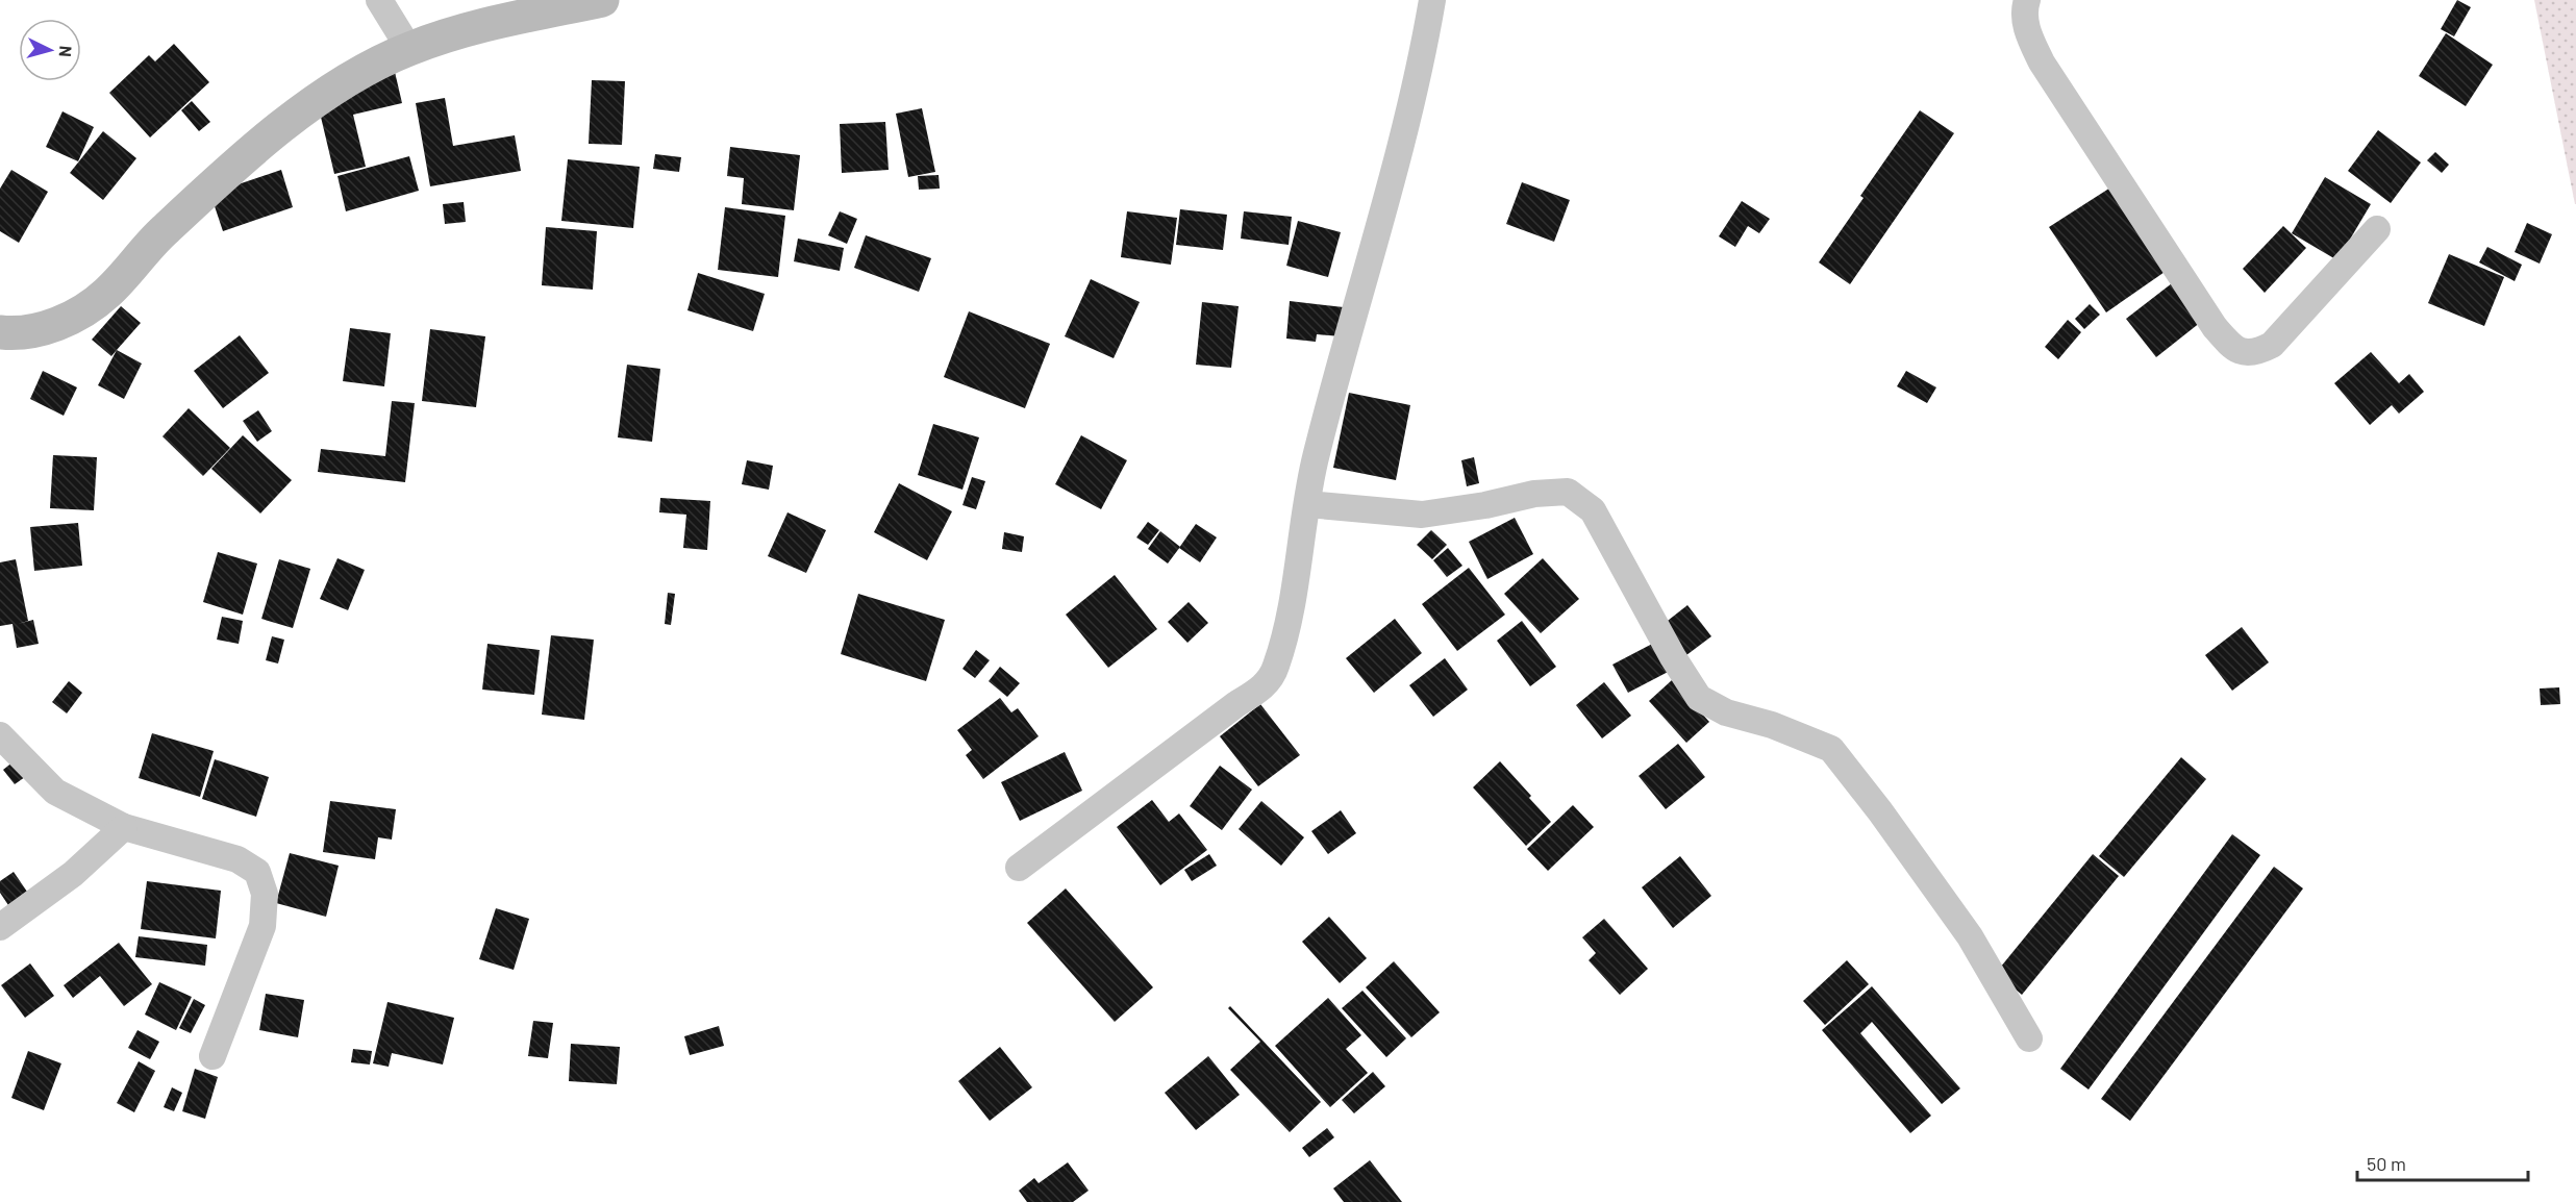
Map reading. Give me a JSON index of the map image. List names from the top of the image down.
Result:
{
  "scale_bar": "50 m",
  "north": "right"
}
